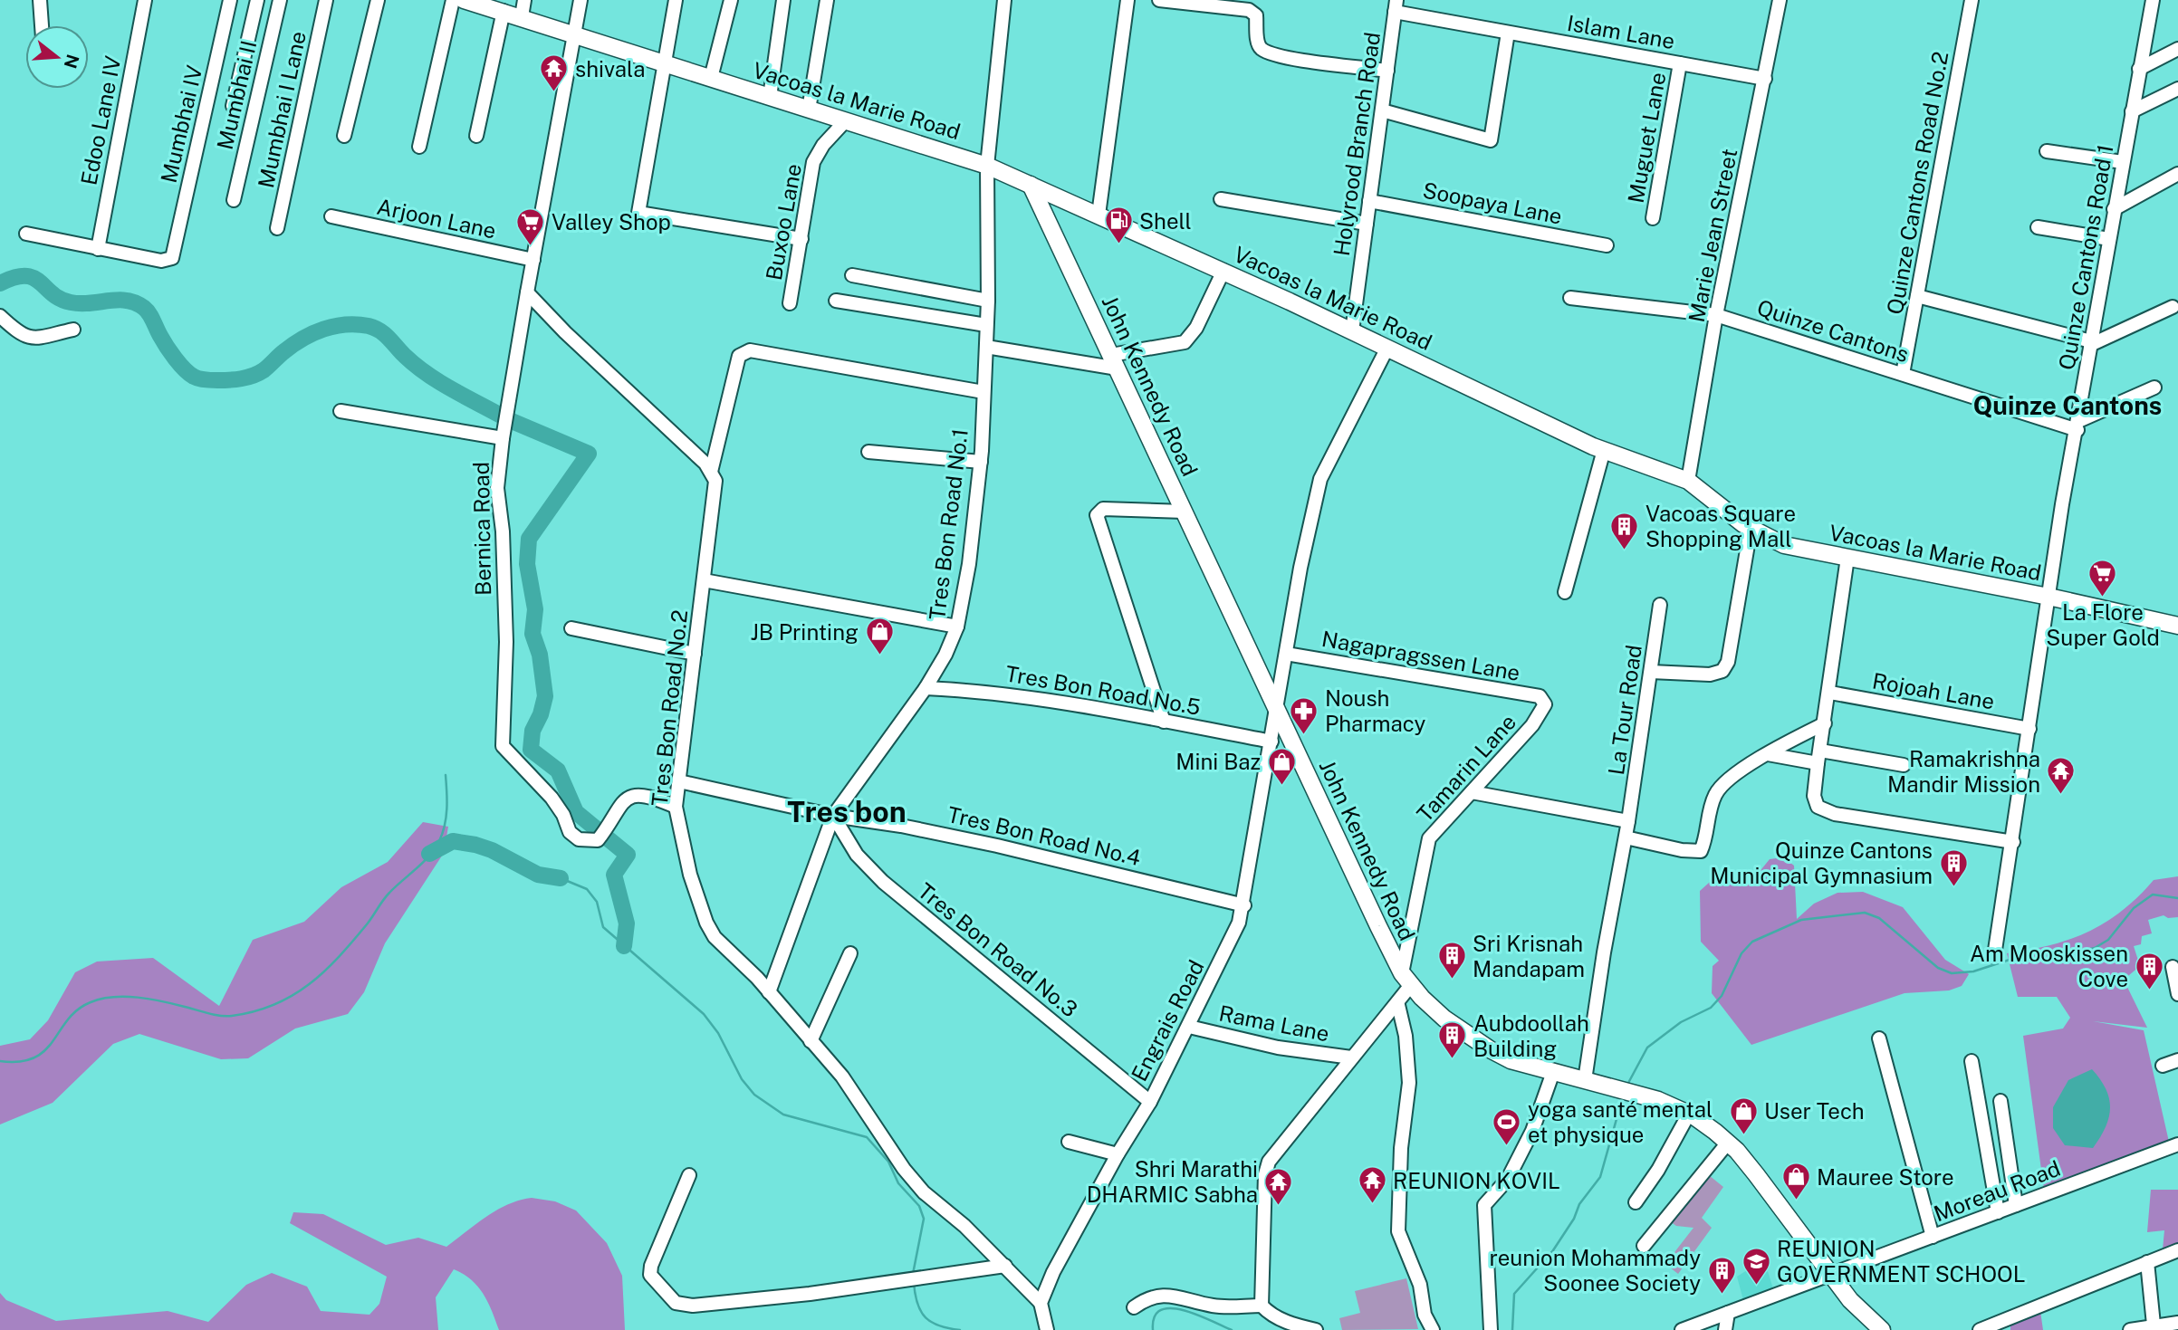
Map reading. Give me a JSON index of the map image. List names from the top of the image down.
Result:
{
  "streets": {
    "main road": ["Vacoas la Marie Road", "John Kennedy Road"],
    "street": [
      "Islam Lane",
      "Mumbhai II",
      "Mumbhai I Lane",
      "Edoo Lane IV",
      "Mumbhai IV",
      "Muguet Lane",
      "Holyrood Branch Road",
      "Quinze Cantons Road No.2",
      "Soopaya Lane",
      "Arjoon Lane",
      "Buxoo Lane",
      "Marie Jean Street",
      "Quinze Cantons Road 1",
      "Quinze Cantons",
      "Tres Bon Road No.1",
      "Bernica Road",
      "Nagapragssen Lane",
      "Tres Bon Road No.5",
      "Rojoah Lane",
      "Tres Bon Road No.2",
      "La Tour Road",
      "Tamarin Lane",
      "Tres Bon Road No.4",
      "Tres Bon Road No.3",
      "Engrais Road",
      "Rama Lane",
      "Moreau Road"
    ]
  },
  "crossings": [
    ["Islam Lane", "Muguet Lane"],
    ["Islam Lane", "Holyrood Branch Road"],
    ["Islam Lane", "Marie Jean Street"],
    ["Vacoas la Marie Road", "Holyrood Branch Road"],
    ["Vacoas la Marie Road", "Buxoo Lane"],
    ["Vacoas la Marie Road", "Marie Jean Street"],
    ["Vacoas la Marie Road", "Quinze Cantons Road 1"],
    ["Vacoas la Marie Road", "John Kennedy Road"],
    ["Vacoas la Marie Road", "Tres Bon Road No.1"],
    ["Vacoas la Marie Road", "Bernica Road"],
    ["Vacoas la Marie Road", "Engrais Road"],
    ["Edoo Lane IV", "Mumbhai IV"],
    ["Holyrood Branch Road", "Soopaya Lane"],
    ["Quinze Cantons Road No.2", "Quinze Cantons"],
    ["Arjoon Lane", "Bernica Road"],
    ["Marie Jean Street", "Quinze Cantons"],
    ["Quinze Cantons Road 1", "Quinze Cantons"],
    ["Quinze Cantons Road 1", "Rojoah Lane"],
    ["John Kennedy Road", "La Tour Road"],
    ["John Kennedy Road", "Tamarin Lane"],
    ["John Kennedy Road", "Engrais Road"],
    ["John Kennedy Road", "Moreau Road"],
    ["Tres Bon Road No.1", "Tres Bon Road No.5"],
    ["Tres Bon Road No.1", "Tres Bon Road No.2"],
    ["Tres Bon Road No.1", "Tres Bon Road No.4"],
    ["Tres Bon Road No.1", "Tres Bon Road No.3"],
    ["Bernica Road", "Tres Bon Road No.2"],
    ["Nagapragssen Lane", "Tamarin Lane"],
    ["Nagapragssen Lane", "Engrais Road"],
    ["Tres Bon Road No.5", "Engrais Road"],
    ["Tres Bon Road No.2", "Tres Bon Road No.4"],
    ["Tres Bon Road No.2", "Engrais Road"],
    ["Tres Bon Road No.4", "Tres Bon Road No.3"],
    ["Tres Bon Road No.4", "Engrais Road"],
    ["Tres Bon Road No.3", "Engrais Road"],
    ["Engrais Road", "Rama Lane"]
  ],
  "districts": ["Quinze Cantons", "Tres bon"],
  "places": {
    "temple": [
      "shivala",
      "Ramakrishna Mandir Mission",
      "REUNION KOVIL",
      "Shri Marathi DHARMIC Sabha"
    ],
    "fuel station": ["Shell"],
    "supermarket": ["Valley Shop", "La Flore Super Gold"],
    "building": [
      "Vacoas Square Shopping Mall",
      "Quinze Cantons Municipal Gymnasium",
      "Sri Krisnah Mandapam",
      "Am Mooskissen Cove",
      "Aubdoollah Building",
      "reunion Mohammady Soonee Society"
    ],
    "shop": [
      "JB Printing",
      "Mini Baz",
      "User Tech",
      "Mauree Store"
    ],
    "pharmacy": ["Noush Pharmacy"],
    "sports": ["yoga santé mental et physique"],
    "school or university": ["REUNION GOVERNMENT SCHOOL"]
  },
  "north": "right"
}
